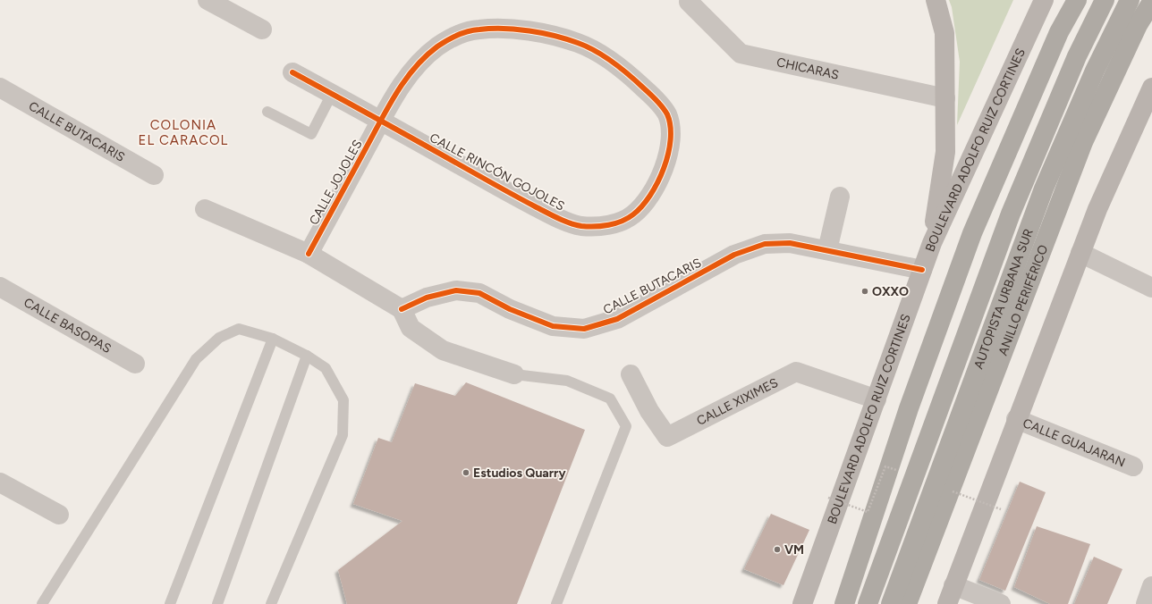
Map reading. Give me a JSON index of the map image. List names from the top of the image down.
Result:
{
  "streets": {
    "highway": ["AUTOPISTA URBANA SUR", "ANILLO PERIFÉRICO"],
    "main road": ["BOULEVARD ADOLFO RUIZ CORTINES"],
    "street": [
      "CHICARAS",
      "CALLE BUTACARIS",
      "CALLE RINCÓN GOJOLES",
      "CALLE JOJOLES",
      "CALLE BASOPAS",
      "CALLE XIXIMES",
      "CALLE GUAJARAN"
    ]
  },
  "crossings": [
    ["CALLE BUTACARIS", "BOULEVARD ADOLFO RUIZ CORTINES"],
    ["BOULEVARD ADOLFO RUIZ CORTINES", "CALLE XIXIMES"],
    ["CALLE RINCÓN GOJOLES", "CALLE JOJOLES"]
  ],
  "districts": ["COLONIA EL CARACOL"],
  "places": ["OXXO", "Estudios Quarry", "VM"]
}
